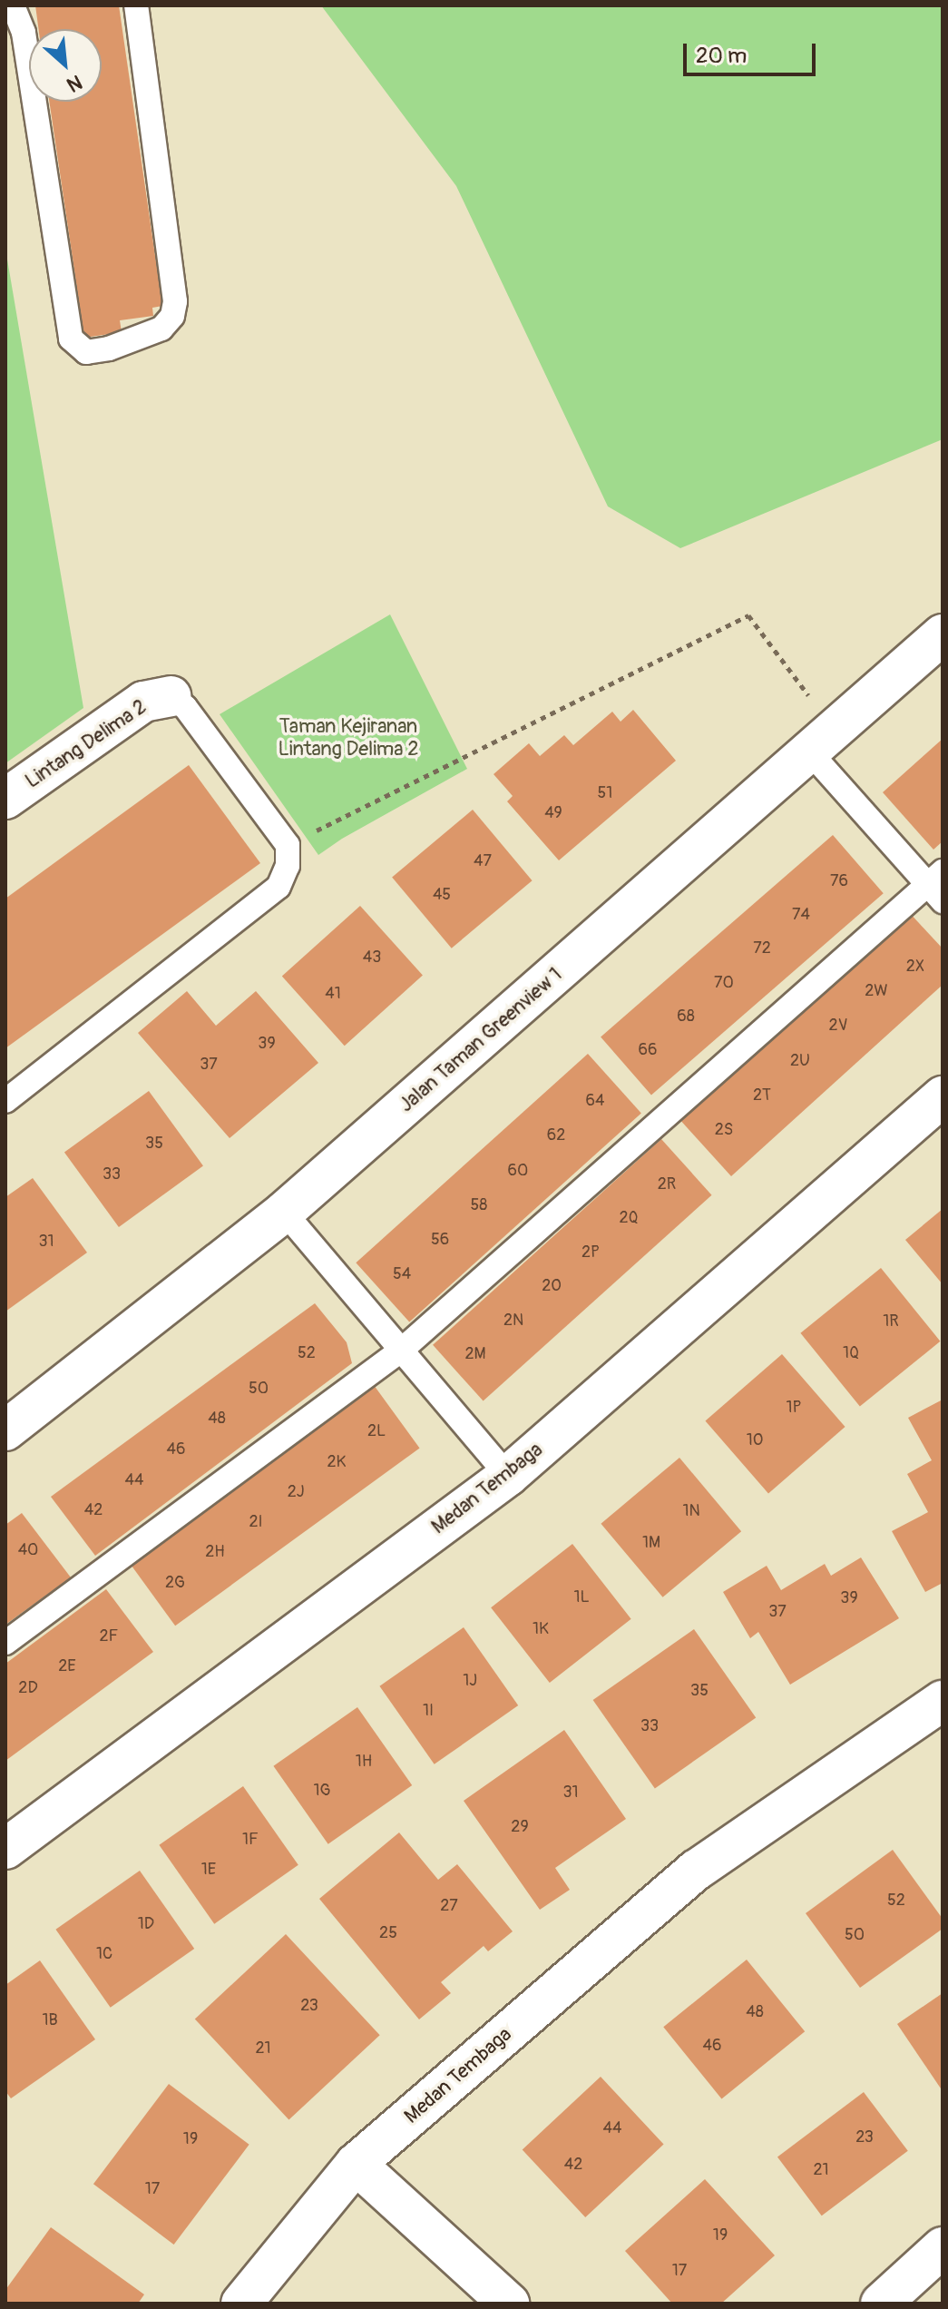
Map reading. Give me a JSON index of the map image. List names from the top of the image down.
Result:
{
  "streets": {
    "street": ["Lintang Delima 2", "Jalan Taman Greenview 1", "Medan Tembaga"]
  },
  "parks": ["Taman Kejiranan Lintang Delima 2"],
  "house_numbers": [
    "51",
    "49",
    "47",
    "76",
    "45",
    "74",
    "72",
    "43",
    "2X",
    "70",
    "2W",
    "41",
    "68",
    "2V",
    "39",
    "66",
    "2U",
    "37",
    "2T",
    "64",
    "2S",
    "62",
    "35",
    "60",
    "33",
    "2R",
    "58",
    "2Q",
    "56",
    "31",
    "2P",
    "54",
    "2O",
    "2N",
    "1R",
    "52",
    "1Q",
    "2M",
    "50",
    "1P",
    "48",
    "2L",
    "1O",
    "46",
    "2K",
    "44",
    "2J",
    "42",
    "1N",
    "2I",
    "1M",
    "40",
    "2H",
    "2G",
    "1L",
    "39",
    "37",
    "1K",
    "2F",
    "2E",
    "1J",
    "2D",
    "35",
    "1I",
    "33",
    "1H",
    "1G",
    "31",
    "29",
    "1F",
    "1E",
    "52",
    "27",
    "1D",
    "25",
    "50",
    "1C",
    "23",
    "48",
    "1B",
    "46",
    "21",
    "44",
    "23",
    "19",
    "42",
    "21",
    "17",
    "19",
    "17"
  ],
  "scale_bar": "20 m",
  "north": "bottom right"
}
